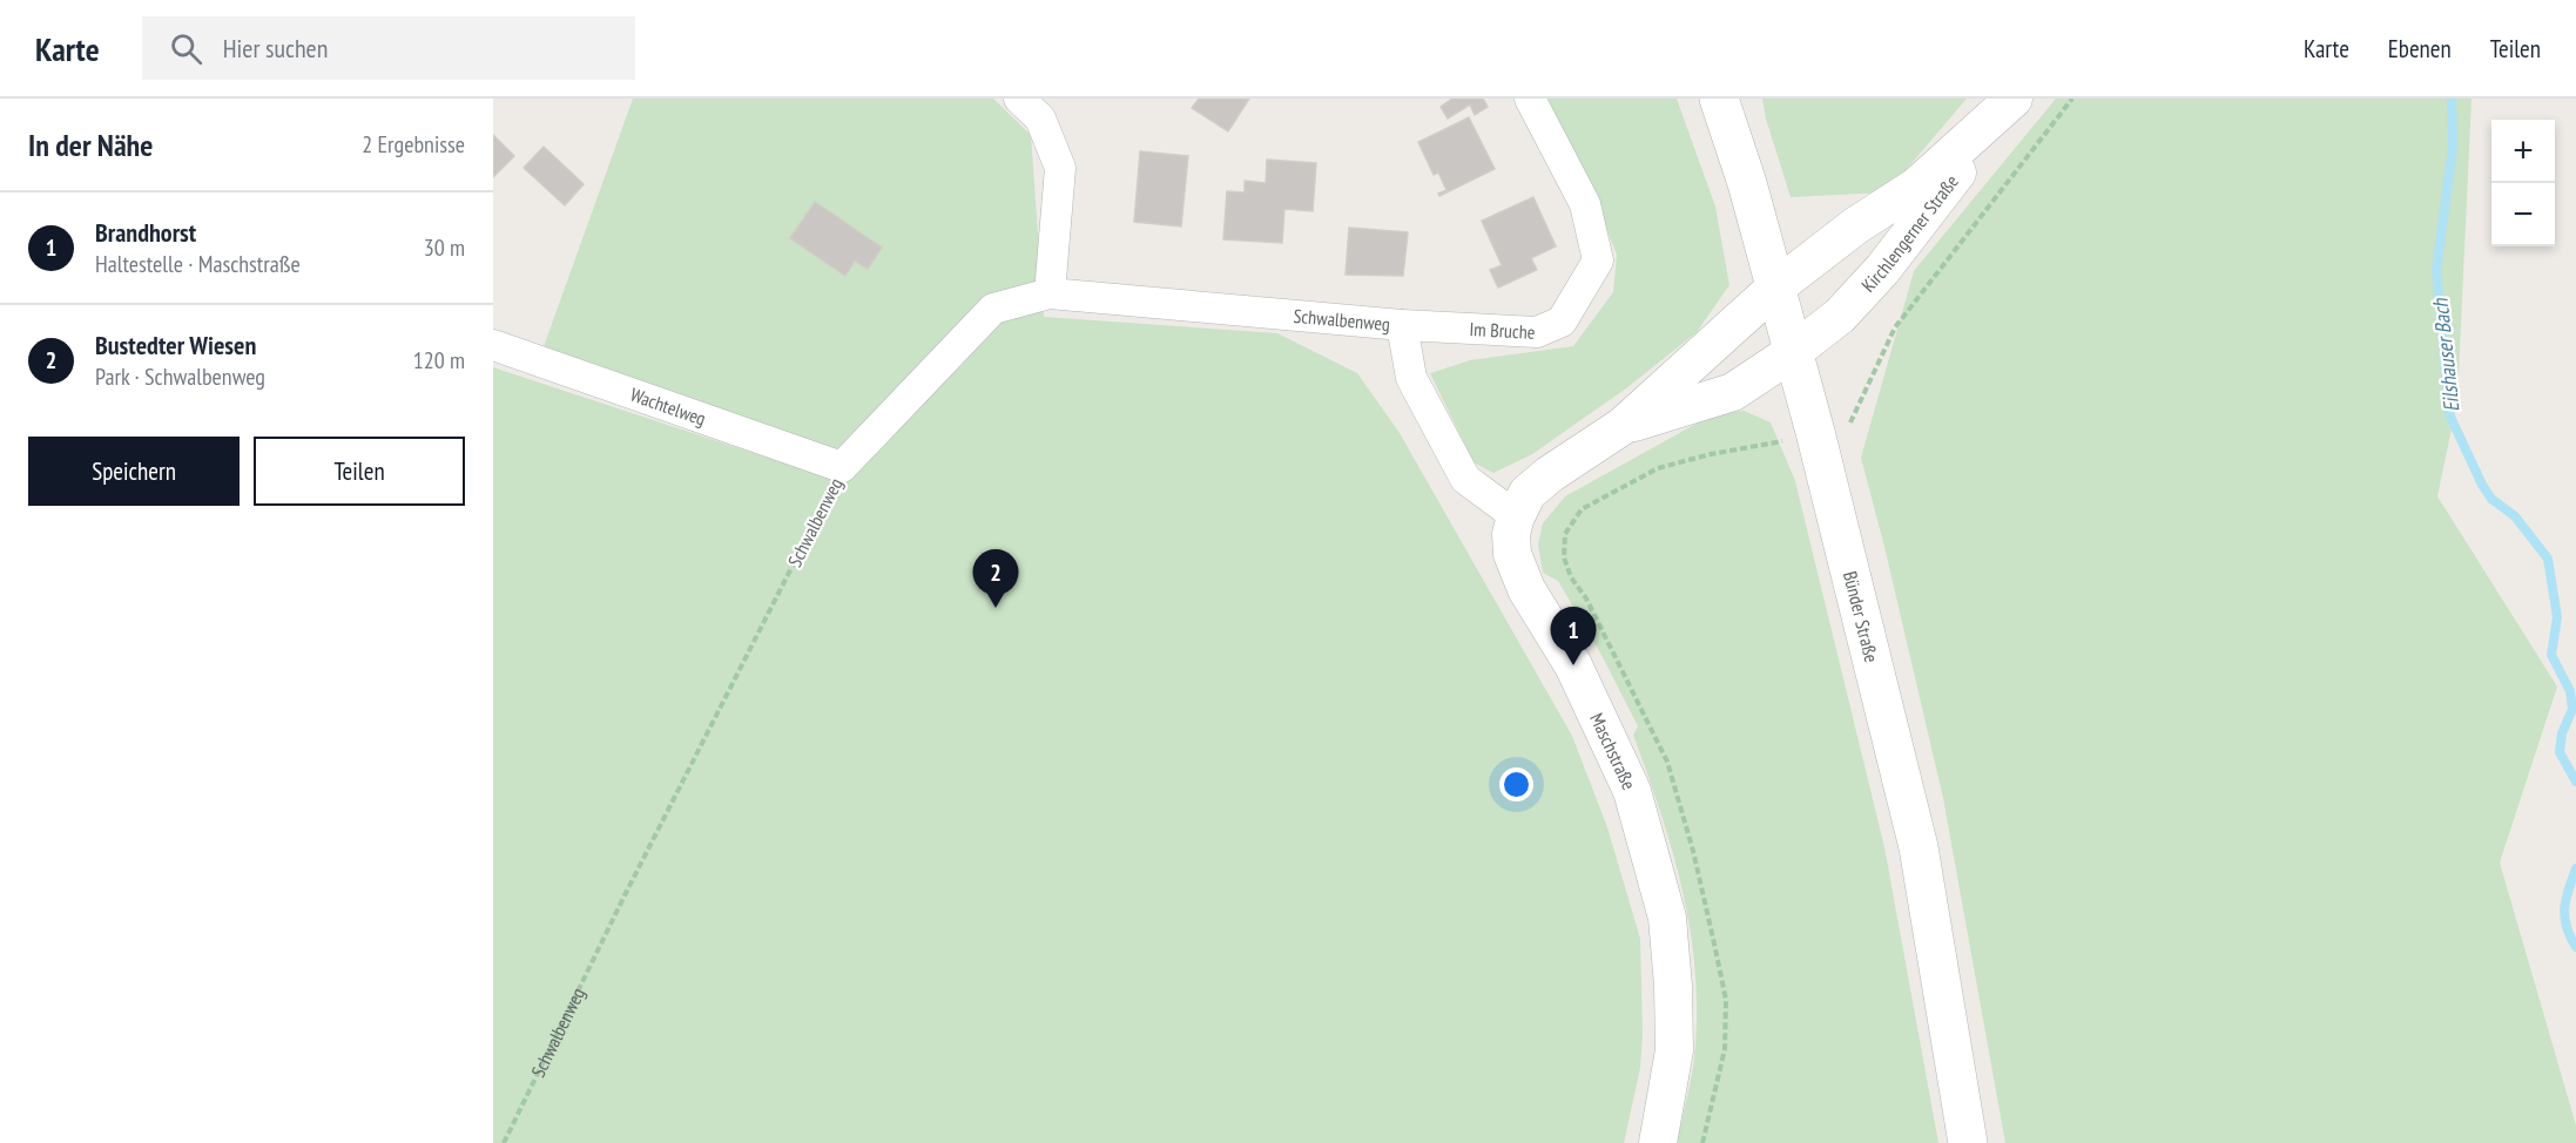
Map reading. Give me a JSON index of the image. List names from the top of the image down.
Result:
{
  "streets": {
    "main road": ["Bünder Straße"],
    "street": [
      "Kirchlengerner Straße",
      "Schwalbenweg",
      "Im Bruche",
      "Wachtelweg",
      "Maschstraße"
    ]
  },
  "crossings": [
    ["Kirchlengerner Straße", "Bünder Straße"],
    ["Kirchlengerner Straße", "Maschstraße"],
    ["Schwalbenweg", "Im Bruche"],
    ["Schwalbenweg", "Wachtelweg"],
    ["Bünder Straße", "Maschstraße"]
  ],
  "water": ["Eilshauser Bach"],
  "page": {
    "header": "Karte",
    "search": "Hier suchen",
    "nav": ["Karte", "Ebenen", "Teilen"],
    "heading": ["In der Nähe", "2 Ergebnisse"],
    "map_buttons": ["+", "−"],
    "list": [
      {
        "mark": "1",
        "name": "Brandhorst",
        "note": "Haltestelle · Maschstraße",
        "value": "30 m"
      },
      {
        "mark": "2",
        "name": "Bustedter Wiesen",
        "note": "Park · Schwalbenweg",
        "value": "120 m"
      }
    ],
    "buttons": ["Speichern", "Teilen"],
    "pins": ["2", "1"]
  }
}
